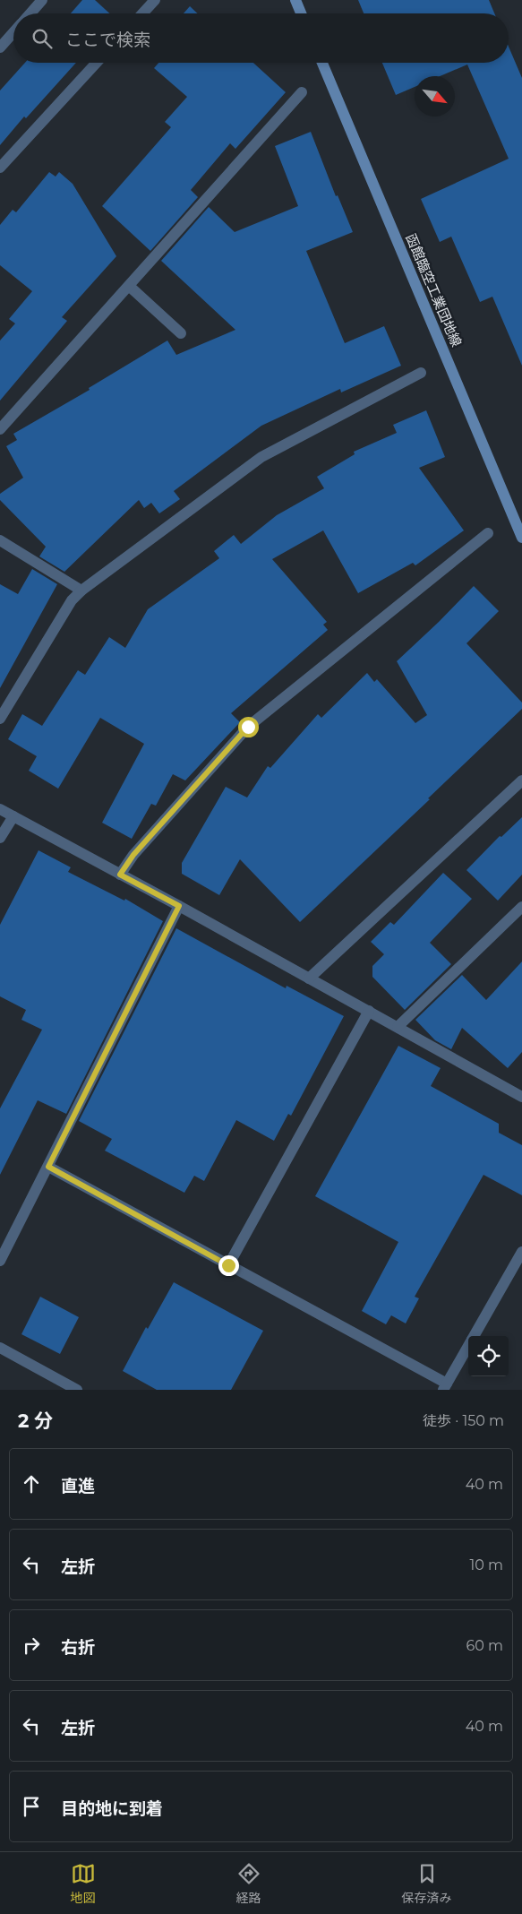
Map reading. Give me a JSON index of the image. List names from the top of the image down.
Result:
{
  "streets": {
    "main road": ["函館臨空工業団地線"]
  },
  "north": "bottom right",
  "page": {
    "search": "ここで検索",
    "heading": ["2 分", "徒歩 · 150 m"],
    "list": [
      ["直進", "40 m"],
      ["左折", "10 m"],
      ["右折", "60 m"],
      ["左折", "40 m"],
      "目的地に到着"
    ],
    "nav": ["地図", "経路", "保存済み"]
  }
}
